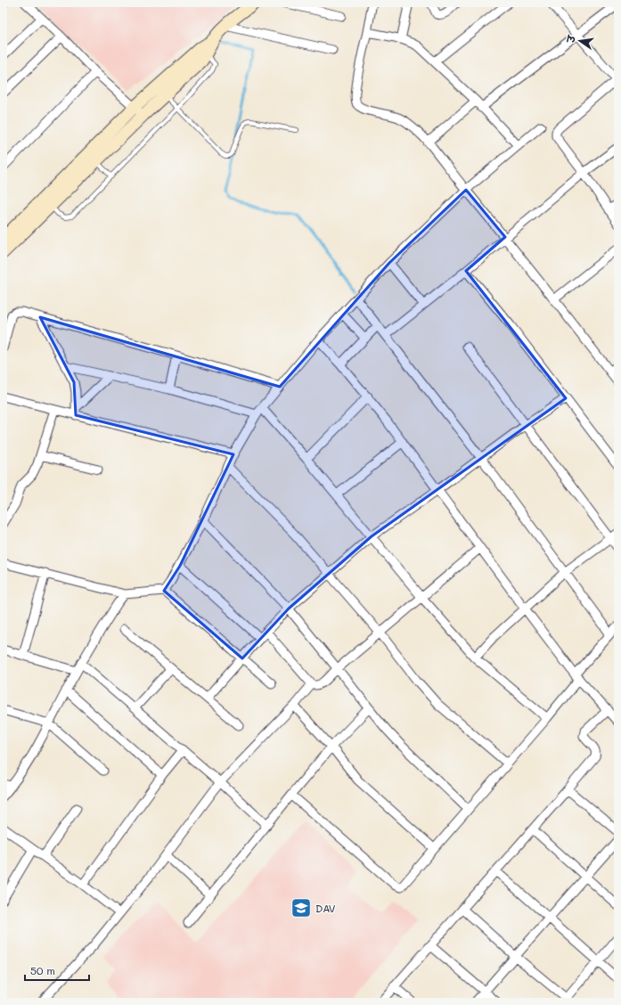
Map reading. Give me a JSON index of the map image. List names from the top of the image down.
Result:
{
  "places": {
    "school or university": ["DAV"]
  },
  "scale_bar": "50 m",
  "north": "left"
}
